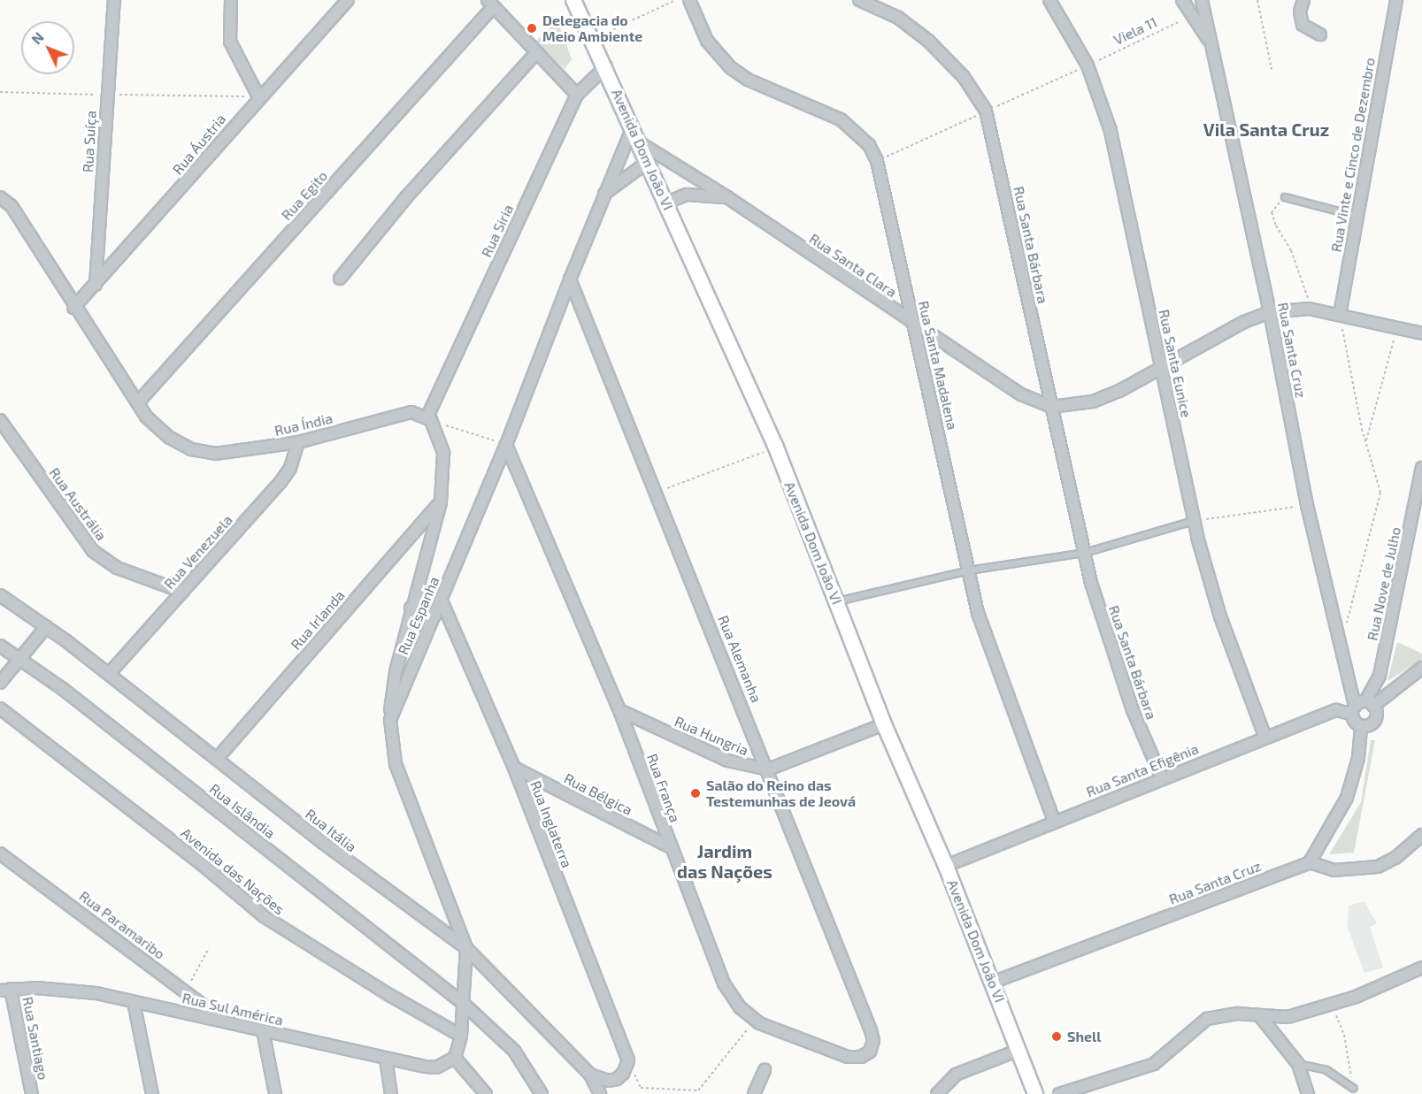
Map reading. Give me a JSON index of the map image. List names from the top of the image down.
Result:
{
  "streets": {
    "street": [
      "Rua Suíça",
      "Rua Áustria",
      "Avenida Dom João VI",
      "Rua Vinte e Cinco de Dezembro",
      "Rua Egito",
      "Rua Siria",
      "Rua Santa Bárbara",
      "Rua Santa Clara",
      "Rua Santa Cruz",
      "Rua Santa Eunice",
      "Rua Santa Madalena",
      "Rua Índia",
      "Rua Austrália",
      "Rua Venezuela",
      "Rua Nove de Julho",
      "Rua Espanha",
      "Rua Irlanda",
      "Rua Alemanha",
      "Rua Hungria",
      "Rua Santa Efigênia",
      "Rua França",
      "Rua Bélgica",
      "Rua Islândia",
      "Rua Inglaterra",
      "Rua Itália",
      "Avenida das Nações",
      "Rua Paramaribo",
      "Rua Sul América",
      "Rua Santiago"
    ],
    "path": ["Viela 11"]
  },
  "crossings": [
    ["Viela 11", "Rua Santa Eunice"],
    ["Rua Suíça", "Rua Áustria"],
    ["Rua Áustria", "Rua Índia"],
    ["Avenida Dom João VI", "Rua Siria"],
    ["Avenida Dom João VI", "Rua Santa Clara"],
    ["Avenida Dom João VI", "Rua Santa Cruz"],
    ["Avenida Dom João VI", "Rua Espanha"],
    ["Avenida Dom João VI", "Rua Santa Efigênia"],
    ["Rua Vinte e Cinco de Dezembro", "Rua Santa Clara"],
    ["Rua Egito", "Rua Índia"],
    ["Rua Siria", "Rua Índia"],
    ["Rua Santa Bárbara", "Rua Santa Clara"],
    ["Rua Santa Bárbara", "Rua Santa Efigênia"],
    ["Rua Santa Clara", "Rua Santa Cruz"],
    ["Rua Santa Clara", "Rua Santa Eunice"],
    ["Rua Santa Clara", "Rua Santa Madalena"],
    ["Rua Santa Cruz", "Rua Santa Efigênia"],
    ["Rua Santa Eunice", "Rua Santa Efigênia"],
    ["Rua Santa Madalena", "Rua Santa Efigênia"],
    ["Rua Índia", "Rua Venezuela"],
    ["Rua Austrália", "Rua Venezuela"],
    ["Rua Venezuela", "Rua Itália"],
    ["Rua Espanha", "Rua Alemanha"],
    ["Rua Espanha", "Rua França"],
    ["Rua Espanha", "Rua Inglaterra"],
    ["Rua Irlanda", "Rua Itália"],
    ["Rua Alemanha", "Rua Hungria"],
    ["Rua Alemanha", "Rua França"],
    ["Rua Hungria", "Rua França"],
    ["Rua França", "Rua Bélgica"],
    ["Rua Bélgica", "Rua Inglaterra"],
    ["Rua Paramaribo", "Rua Sul América"],
    ["Rua Sul América", "Rua Santiago"]
  ],
  "districts": ["Vila Santa Cruz", "Jardim das Nações"],
  "places": ["Delegacia do Meio Ambiente", "Salão do Reino das Testemunhas de Jeová", "Shell"],
  "north": "top left"
}
